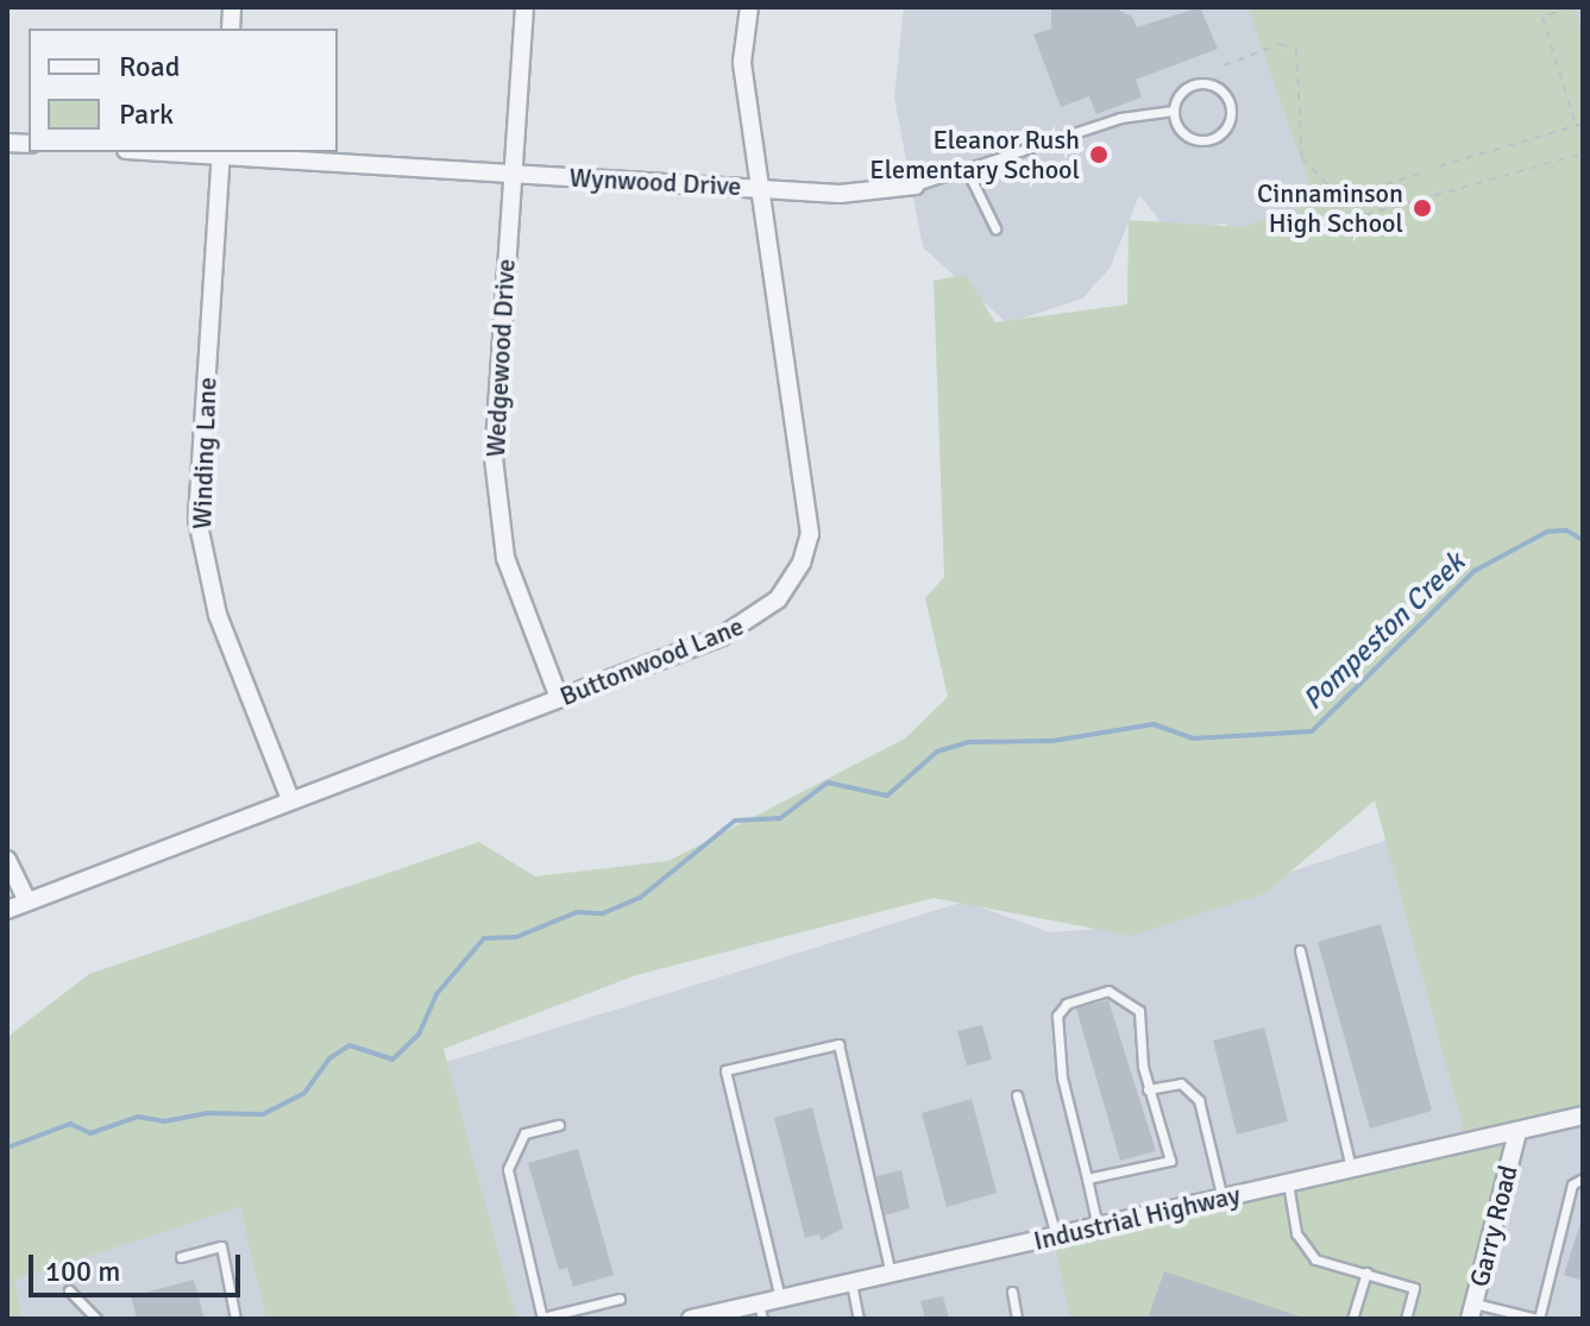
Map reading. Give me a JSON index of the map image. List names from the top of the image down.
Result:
{
  "streets": {
    "street": [
      "Wynwood Drive",
      "Wedgewood Drive",
      "Winding Lane",
      "Buttonwood Lane",
      "Industrial Highway",
      "Garry Road"
    ]
  },
  "crossings": [
    ["Wynwood Drive", "Wedgewood Drive"],
    ["Wynwood Drive", "Winding Lane"],
    ["Wynwood Drive", "Buttonwood Lane"],
    ["Wedgewood Drive", "Buttonwood Lane"],
    ["Winding Lane", "Buttonwood Lane"],
    ["Industrial Highway", "Garry Road"]
  ],
  "water": ["Pompeston Creek"],
  "places": ["Eleanor Rush Elementary School", "Cinnaminson High School"],
  "legend": ["Road", "Park"],
  "scale_bar": "100 m"
}
